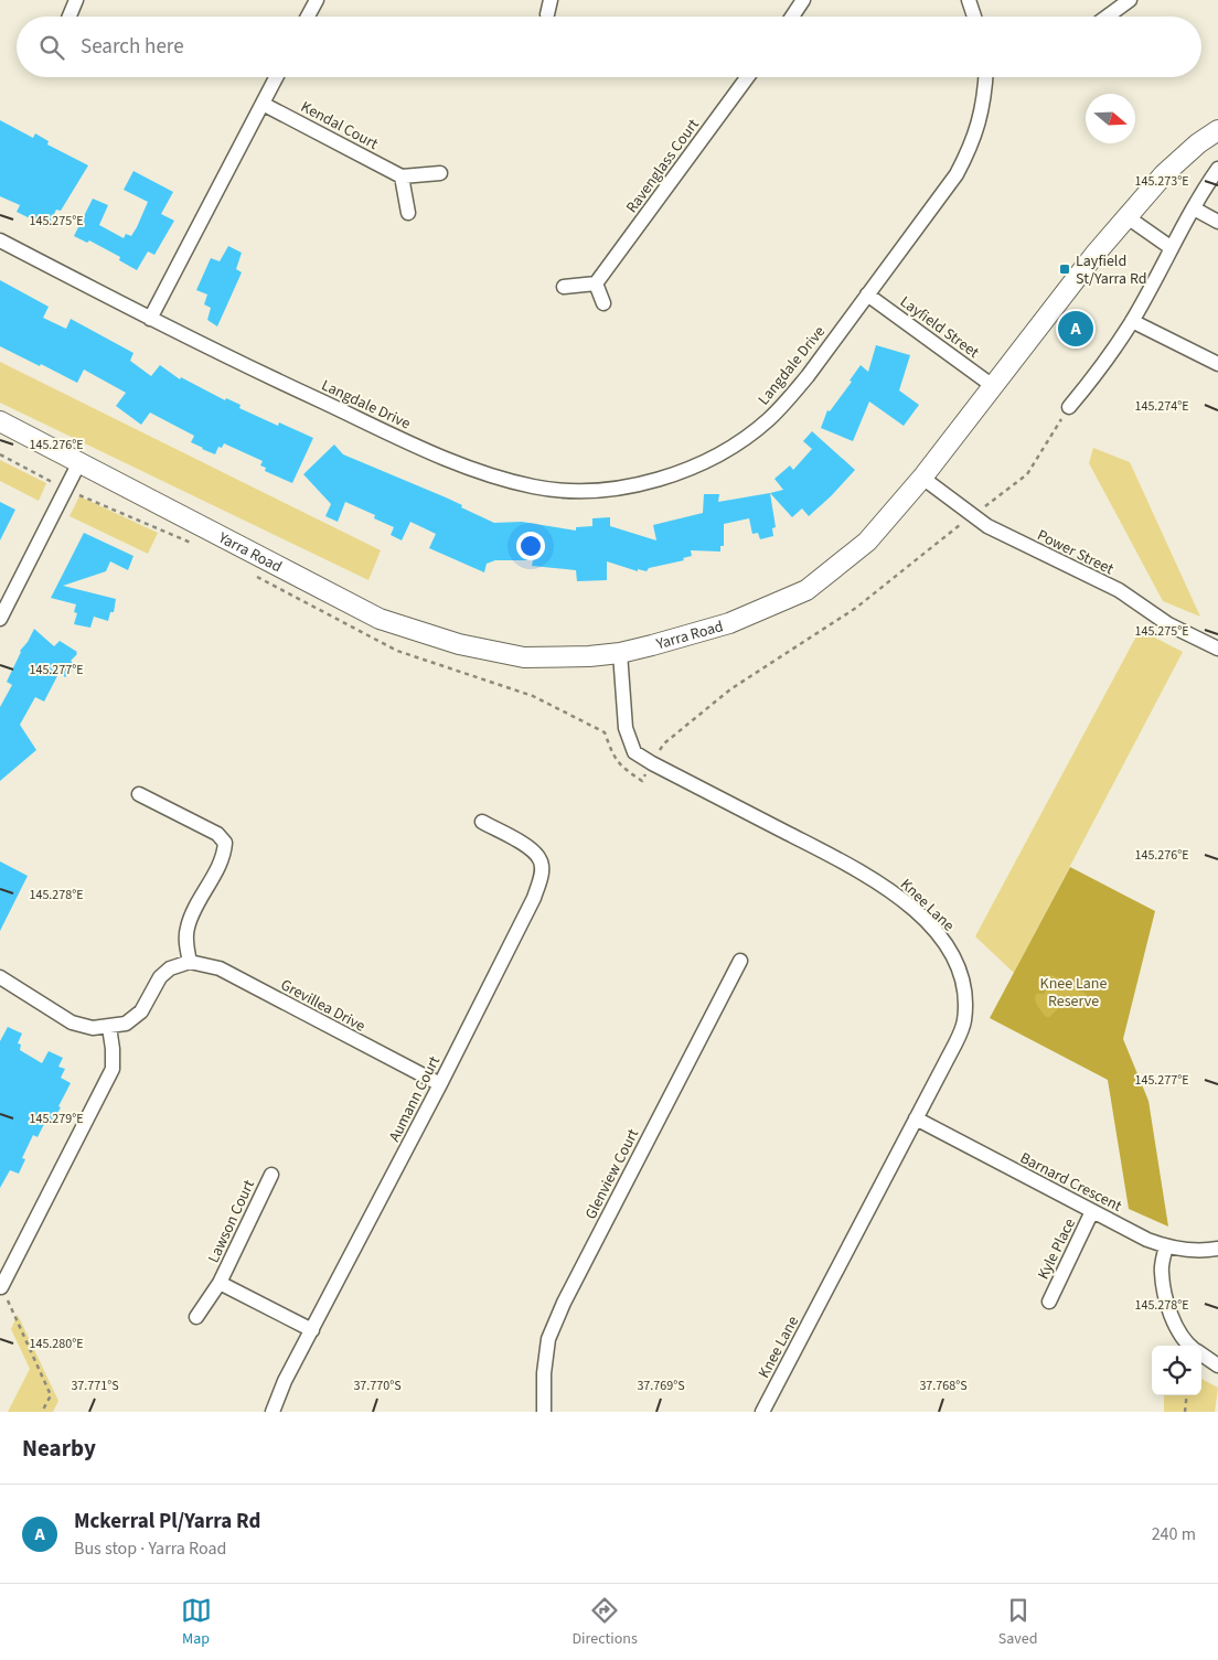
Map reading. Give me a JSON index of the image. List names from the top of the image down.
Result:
{
  "streets": {
    "main road": ["Yarra Road"],
    "street": [
      "Kendal Court",
      "Ravenglass Court",
      "Layfield Street",
      "Langdale Drive",
      "Power Street",
      "Knee Lane",
      "Grevillea Drive",
      "Aumann Court",
      "Glenview Court",
      "Barnard Crescent",
      "Lawson Court",
      "Kyle Place"
    ]
  },
  "crossings": [
    ["Layfield Street", "Langdale Drive"],
    ["Layfield Street", "Yarra Road"],
    ["Power Street", "Yarra Road"],
    ["Yarra Road", "Knee Lane"],
    ["Knee Lane", "Barnard Crescent"],
    ["Grevillea Drive", "Aumann Court"],
    ["Aumann Court", "Lawson Court"],
    ["Barnard Crescent", "Kyle Place"]
  ],
  "parks": ["Knee Lane Reserve"],
  "places": {
    "transit": ["Layfield St/Yarra Rd"]
  },
  "north": "right",
  "page": {
    "search": "Search here",
    "pins": "A",
    "heading": "Nearby",
    "list": [
      {
        "mark": "A",
        "name": "Mckerral Pl/Yarra Rd",
        "note": "Bus stop · Yarra Road",
        "value": "240 m"
      }
    ],
    "nav": ["Map", "Directions", "Saved"]
  },
  "coordinates": [
    "145.273°E",
    "145.275°E",
    "145.274°E",
    "145.276°E",
    "145.277°E",
    "145.278°E",
    "145.279°E",
    "145.280°E",
    "37.771°S",
    "37.770°S",
    "37.769°S",
    "37.768°S"
  ]
}
